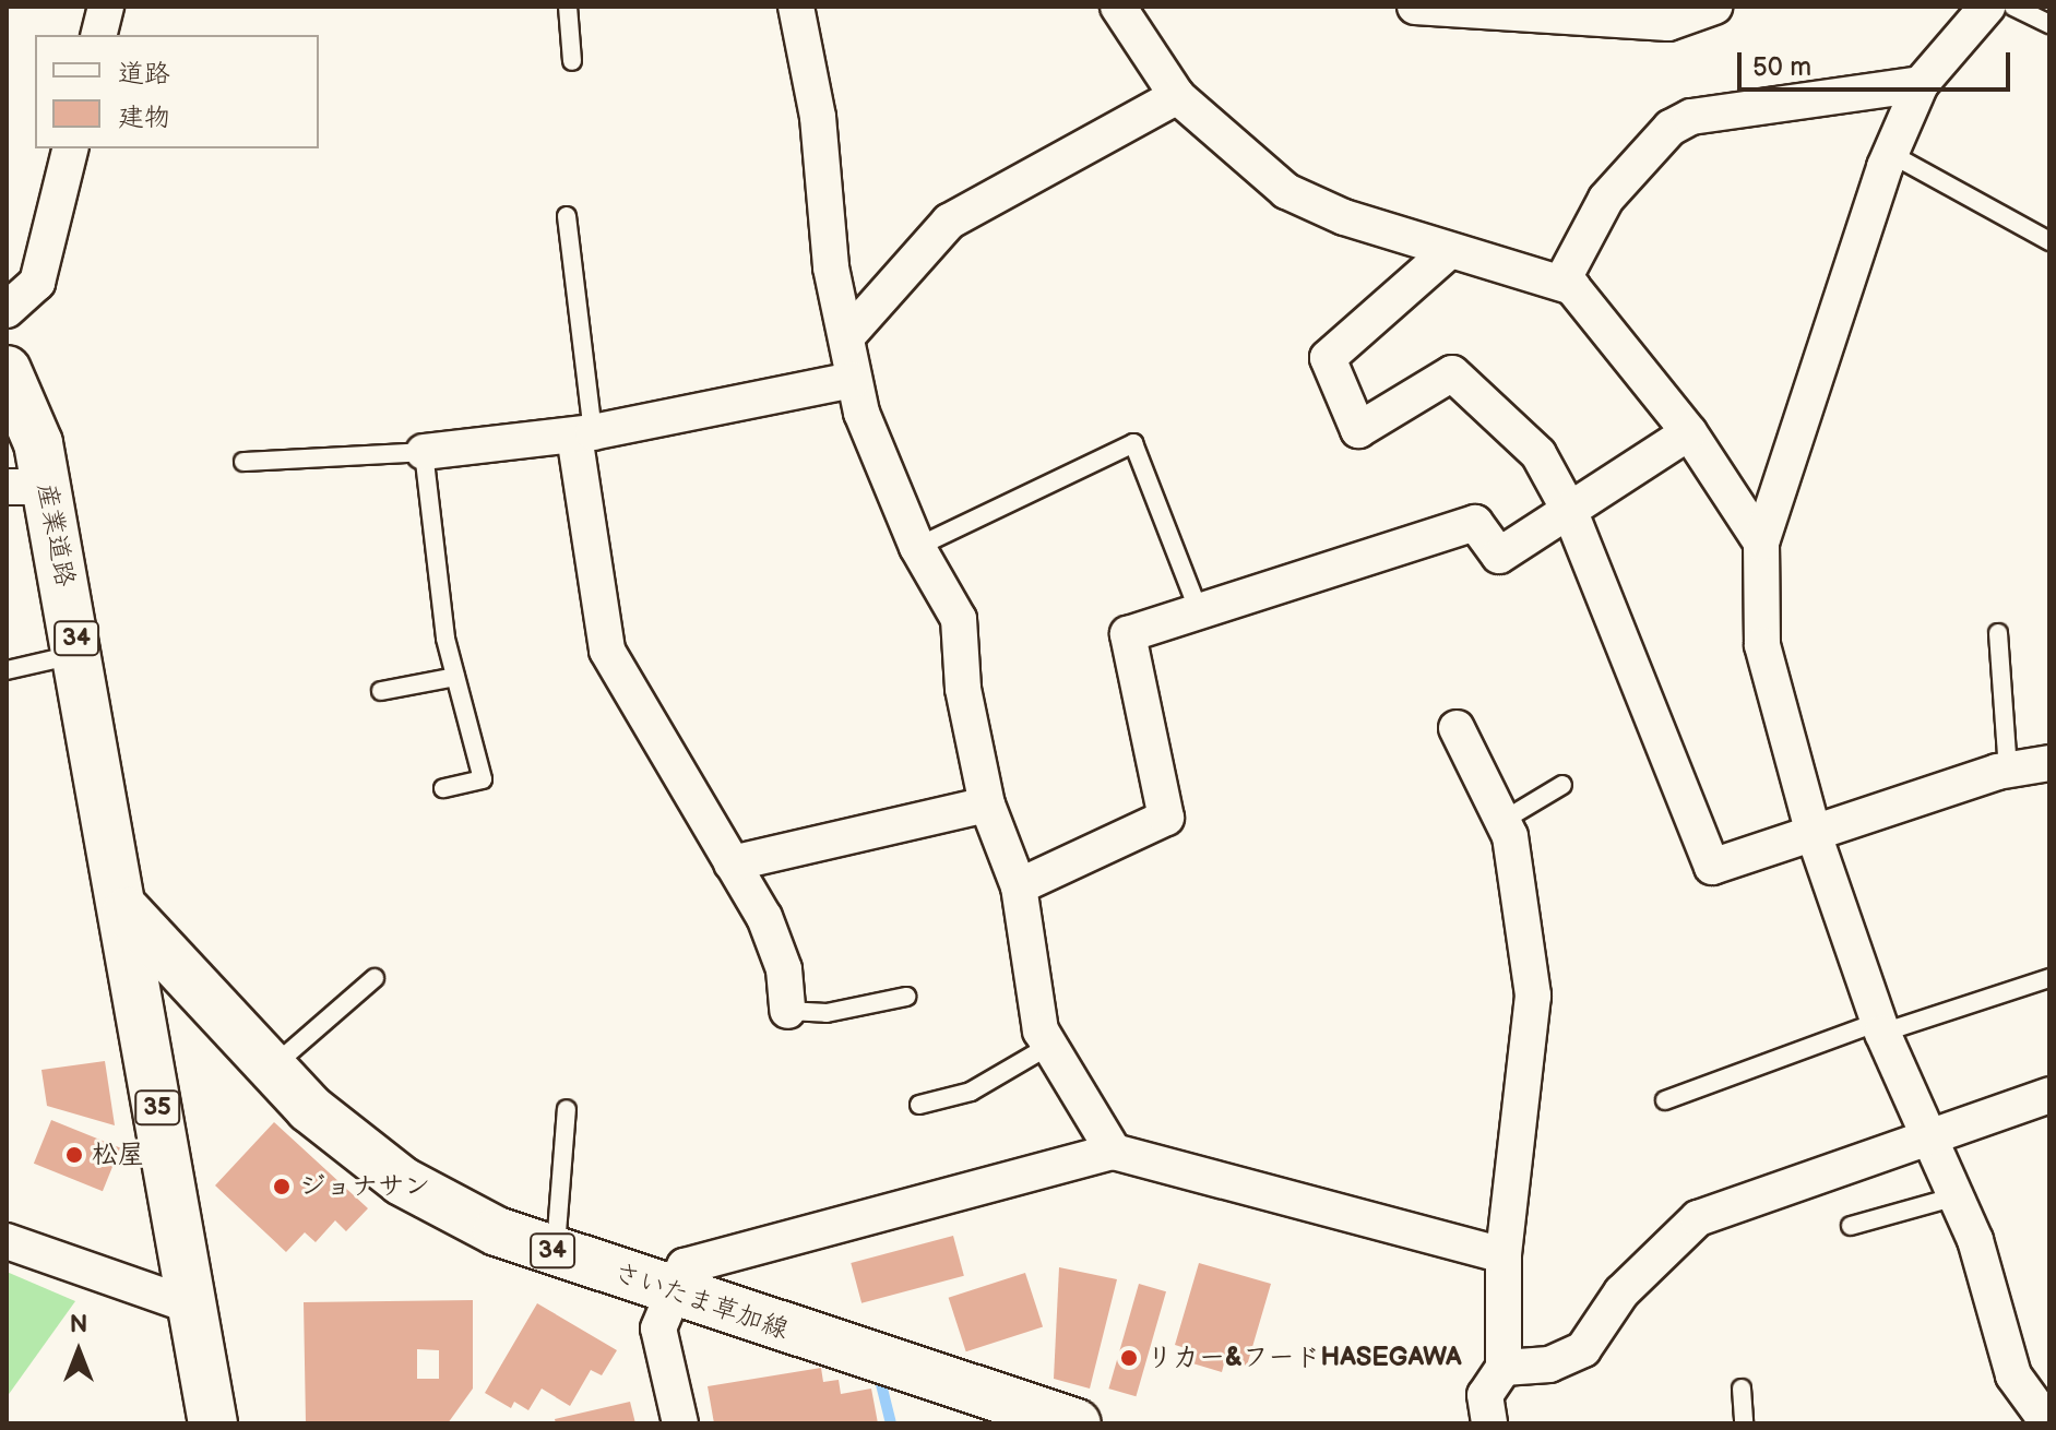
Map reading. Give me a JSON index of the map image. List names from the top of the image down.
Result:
{
  "streets": {
    "main road": [
      "産業道路",
      "34",
      "35",
      "さいたま草加線"
    ]
  },
  "crossings": [
    ["産業道路", "35"],
    ["産業道路", "さいたま草加線"],
    ["35", "さいたま草加線"]
  ],
  "places": ["松屋", "ジョナサン", "リカー&フードHASEGAWA"],
  "legend": ["道路", "建物"],
  "scale_bar": "50 m",
  "north": "top"
}
